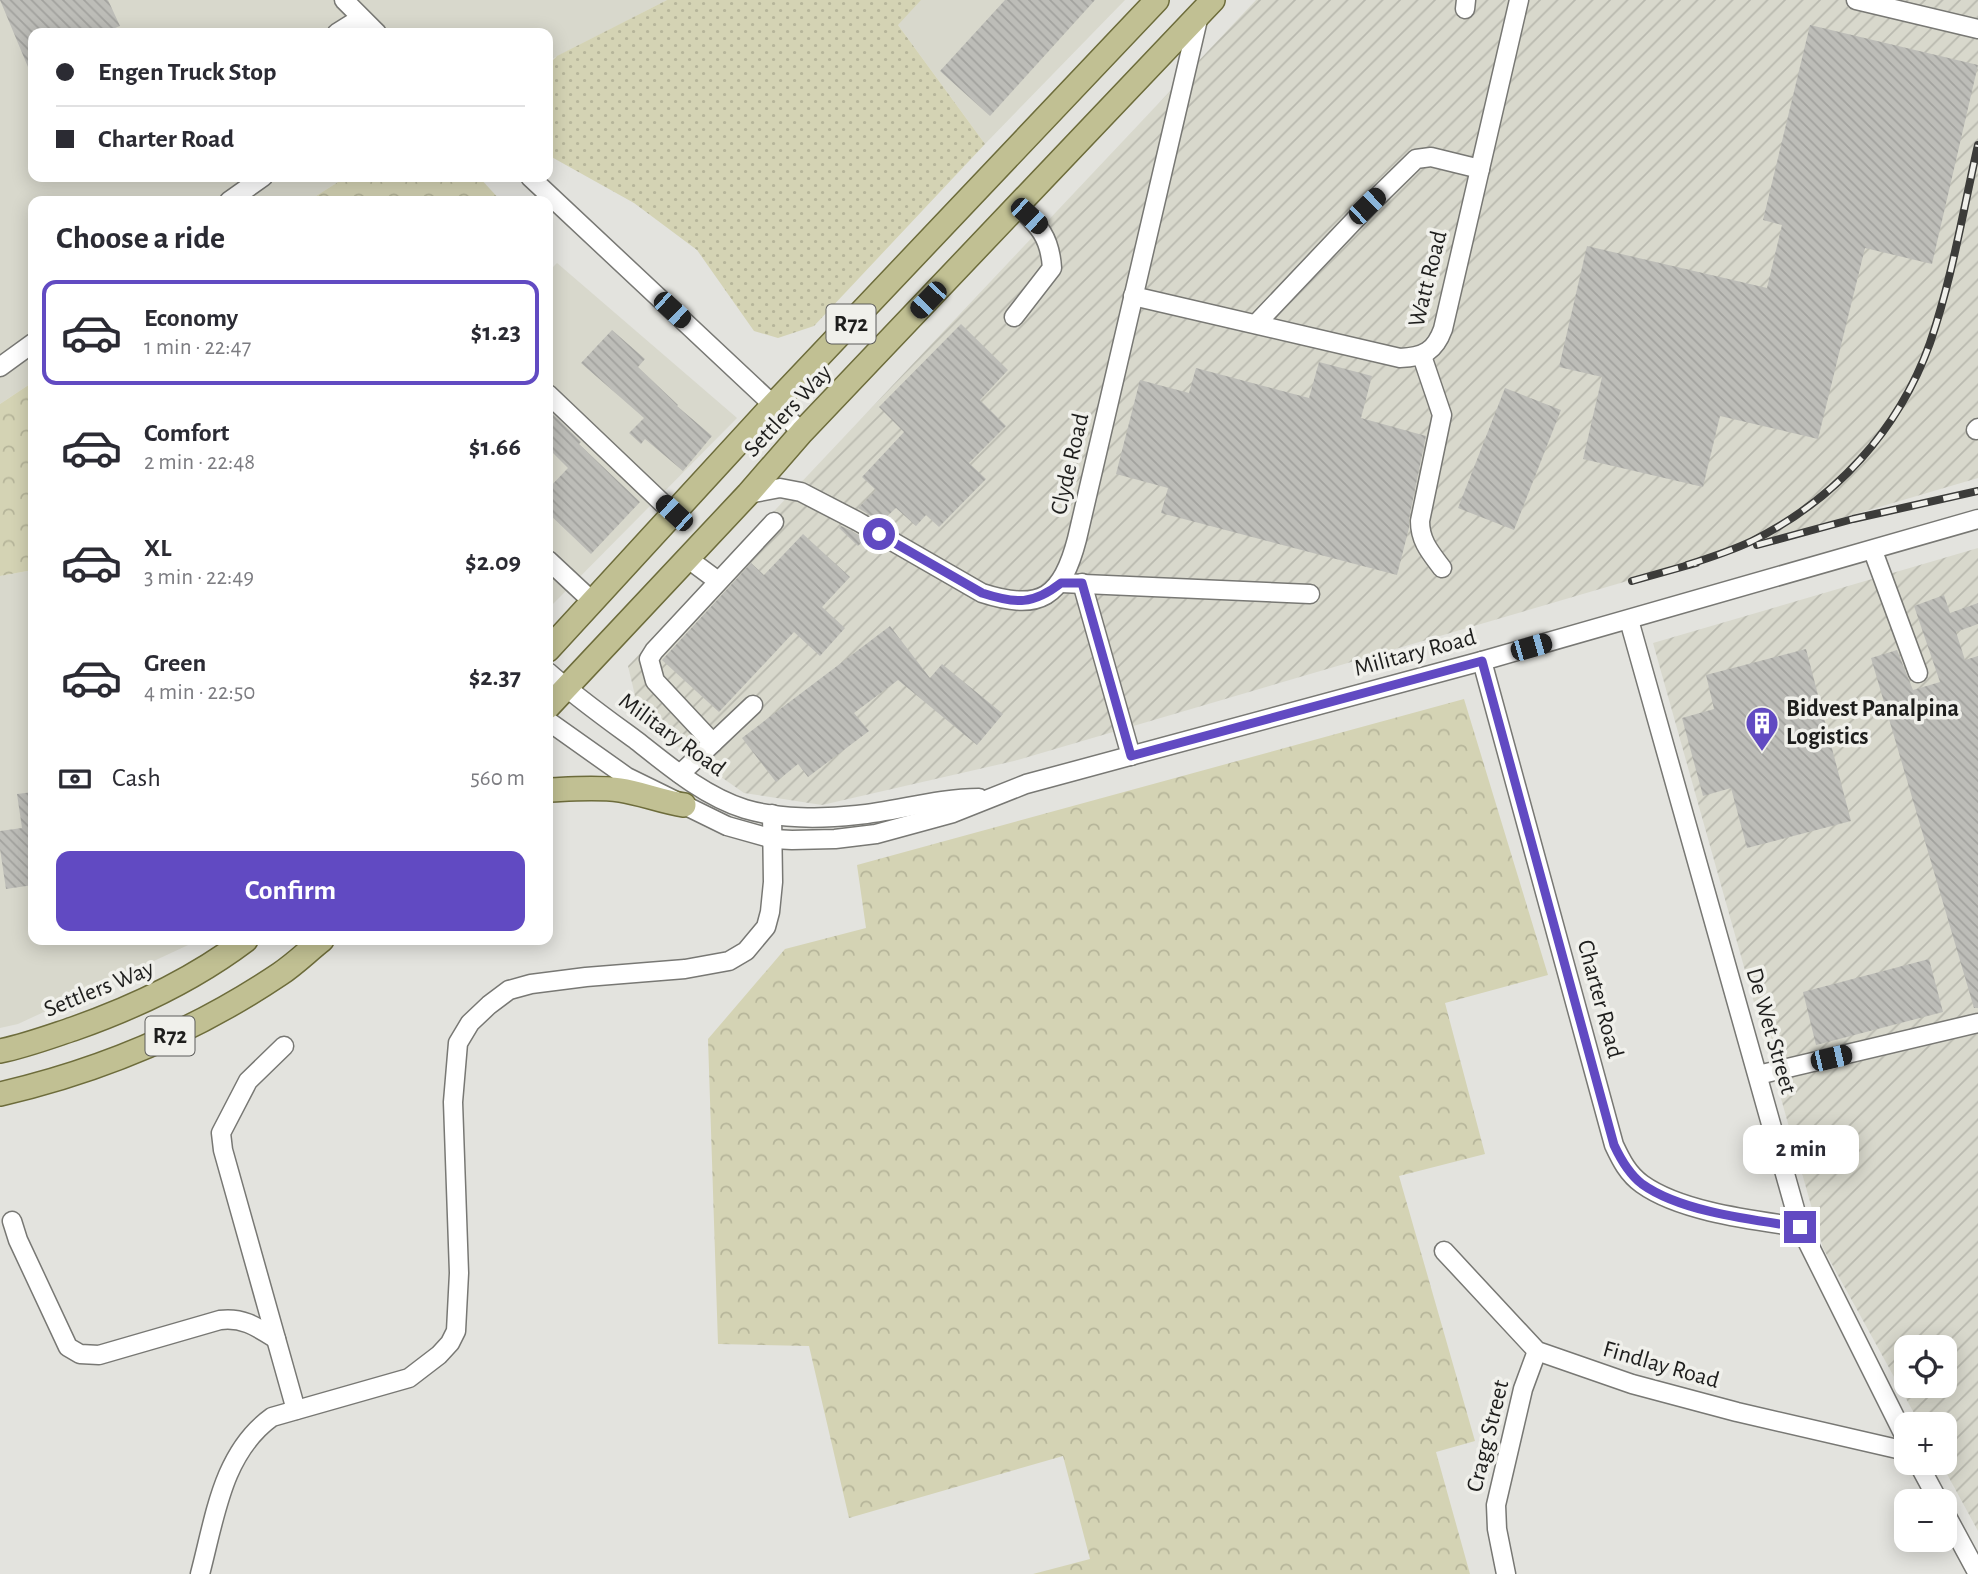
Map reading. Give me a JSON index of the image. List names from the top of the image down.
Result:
{
  "streets": {
    "main road": ["R72", "Settlers Way"],
    "street": [
      "Watt Road",
      "Clyde Road",
      "Military Road",
      "Charter Road",
      "De Wet Street",
      "Findlay Road",
      "Cragg Street"
    ]
  },
  "crossings": [
    ["Watt Road", "Clyde Road"],
    ["Settlers Way", "Clyde Road"],
    ["Settlers Way", "Military Road"],
    ["Military Road", "Charter Road"],
    ["Military Road", "De Wet Street"],
    ["Charter Road", "De Wet Street"],
    ["Findlay Road", "Cragg Street"]
  ],
  "places": {
    "building": ["Bidvest Panalpina Logistics"]
  },
  "page": {
    "banner": ["Engen Truck Stop", "Charter Road"],
    "heading": "Choose a ride",
    "list": [
      {
        "name": "Economy",
        "note": "1 min · 22:47",
        "value": "$1.23"
      },
      {
        "name": "Comfort",
        "note": "2 min · 22:48",
        "value": "$1.66"
      },
      {
        "name": "XL",
        "note": "3 min · 22:49",
        "value": "$2.09"
      },
      {
        "name": "Green",
        "note": "4 min · 22:50",
        "value": "$2.37"
      }
    ],
    "pay": ["Cash", "560 m"],
    "buttons": "Confirm",
    "bubble": "2 min",
    "map_buttons": ["+", "−"]
  }
}
